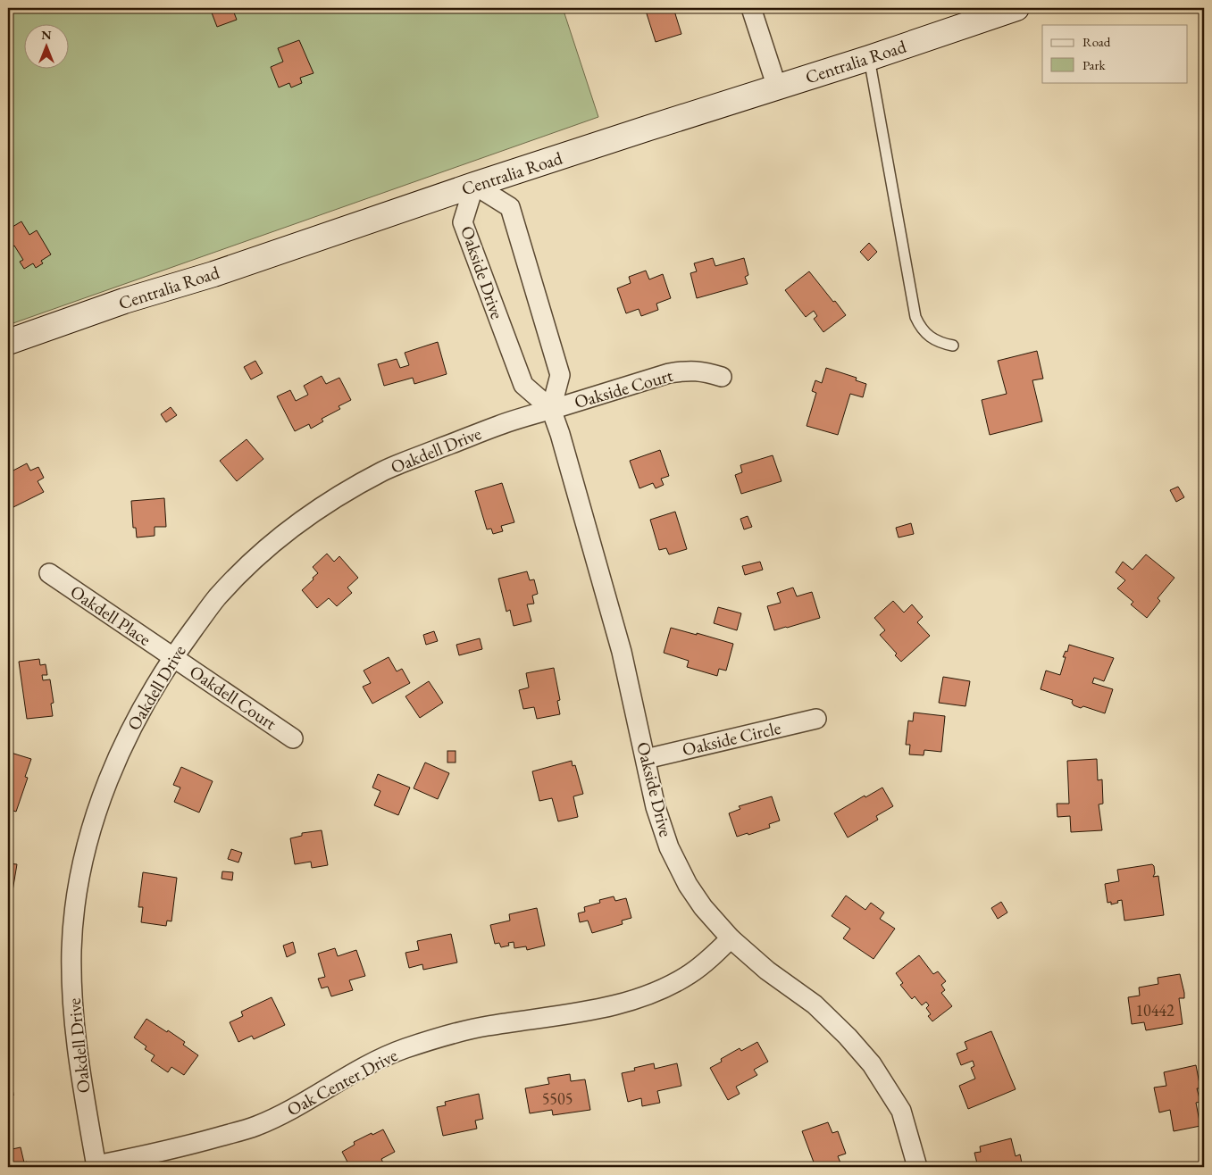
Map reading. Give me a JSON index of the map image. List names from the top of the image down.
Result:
{
  "streets": {
    "main road": ["Centralia Road"],
    "street": [
      "Oakside Drive",
      "Oakside Court",
      "Oakdell Drive",
      "Oakdell Place",
      "Oakdell Court",
      "Oakside Circle",
      "Oak Center Drive"
    ]
  },
  "crossings": [
    ["Centralia Road", "Oakside Drive"],
    ["Oakside Drive", "Oakside Court"],
    ["Oakside Drive", "Oakdell Drive"],
    ["Oakside Drive", "Oakside Circle"],
    ["Oakside Drive", "Oak Center Drive"],
    ["Oakside Court", "Oakdell Drive"],
    ["Oakdell Drive", "Oakdell Place"],
    ["Oakdell Drive", "Oakdell Court"],
    ["Oakdell Drive", "Oak Center Drive"],
    ["Oakdell Place", "Oakdell Court"]
  ],
  "house_numbers": ["10442", "5505"],
  "legend": ["Road", "Park"],
  "north": "top"
}
